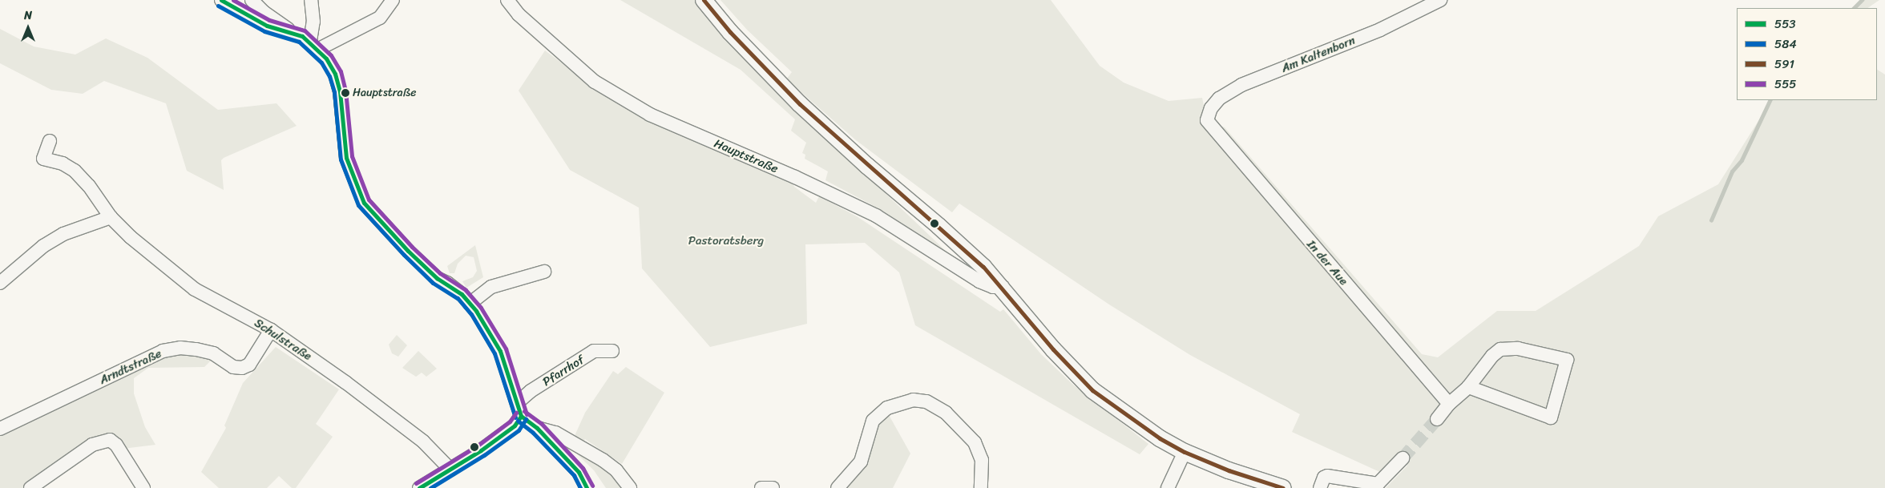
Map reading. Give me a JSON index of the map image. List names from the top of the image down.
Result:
{
  "streets": {
    "street": [
      "Am Kaltenborn",
      "Hauptstraße",
      "In der Aue",
      "Schulstraße",
      "Arndtstraße",
      "Pfarrhof"
    ]
  },
  "crossings": [
    ["Am Kaltenborn", "In der Aue"],
    ["Schulstraße", "Arndtstraße"]
  ],
  "parks": ["Pastoratsberg"],
  "places": ["Hauptstraße"],
  "lines": [
    "transit line 553",
    "transit line 591",
    "transit line 555",
    "transit line 584"
  ],
  "legend": [
    "553",
    "584",
    "591",
    "555"
  ],
  "north": "top"
}
